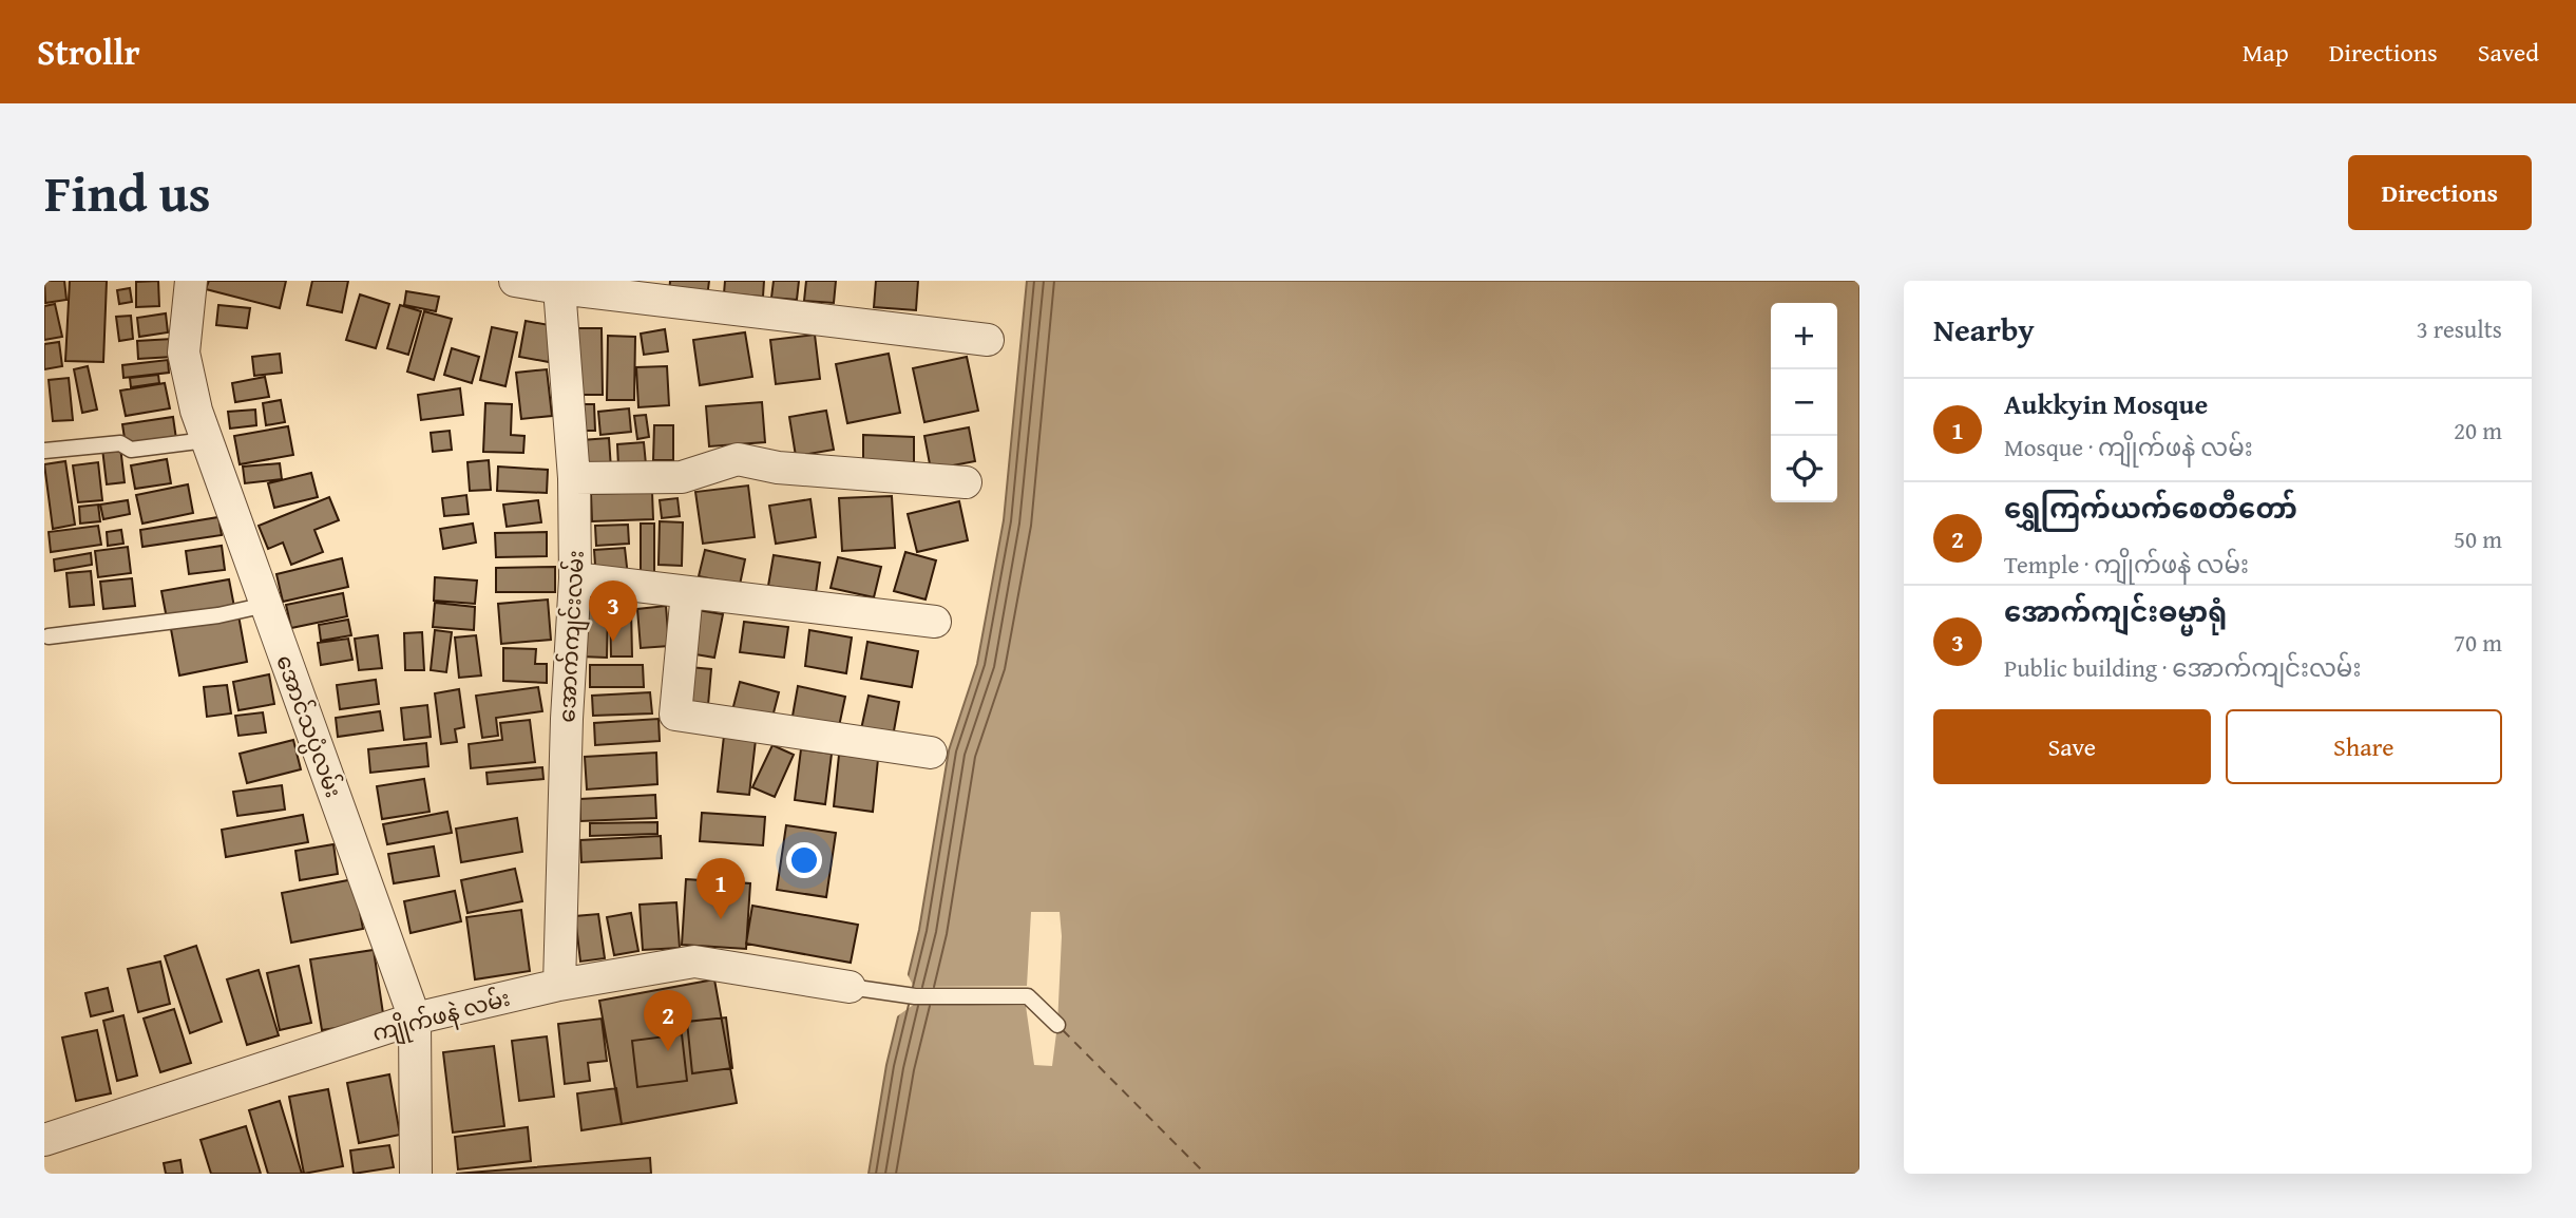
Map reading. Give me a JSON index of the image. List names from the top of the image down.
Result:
{
  "streets": {
    "street": ["အောက်ကျင်းလမ်း", "အောင်သပ္ပံလမ်း", "ကျိုက်ဖနဲ လမ်း"]
  },
  "crossings": [
    ["အောက်ကျင်းလမ်း", "ကျိုက်ဖနဲ လမ်း"],
    ["အောင်သပ္ပံလမ်း", "ကျိုက်ဖနဲ လမ်း"]
  ],
  "page": {
    "header": "Strollr",
    "nav": ["Map", "Directions", "Saved"],
    "title": "Find us",
    "buttons": [
      "Directions",
      ["Save", "Share"]
    ],
    "heading": ["Nearby", "3 results"],
    "map_buttons": ["+", "−"],
    "list": [
      {
        "mark": "1",
        "name": "Aukkyin Mosque",
        "note": "Mosque · ကျိုက်ဖနဲ လမ်း",
        "value": "20 m"
      },
      {
        "mark": "2",
        "name": "ရွှေကြက်ယက်စေတီတော်",
        "note": "Temple · ကျိုက်ဖနဲ လမ်း",
        "value": "50 m"
      },
      {
        "mark": "3",
        "name": "အောက်ကျင်းဓမ္မာရုံ",
        "note": "Public building · အောက်ကျင်းလမ်း",
        "value": "70 m"
      }
    ],
    "pins": ["3", "1", "2"]
  }
}
